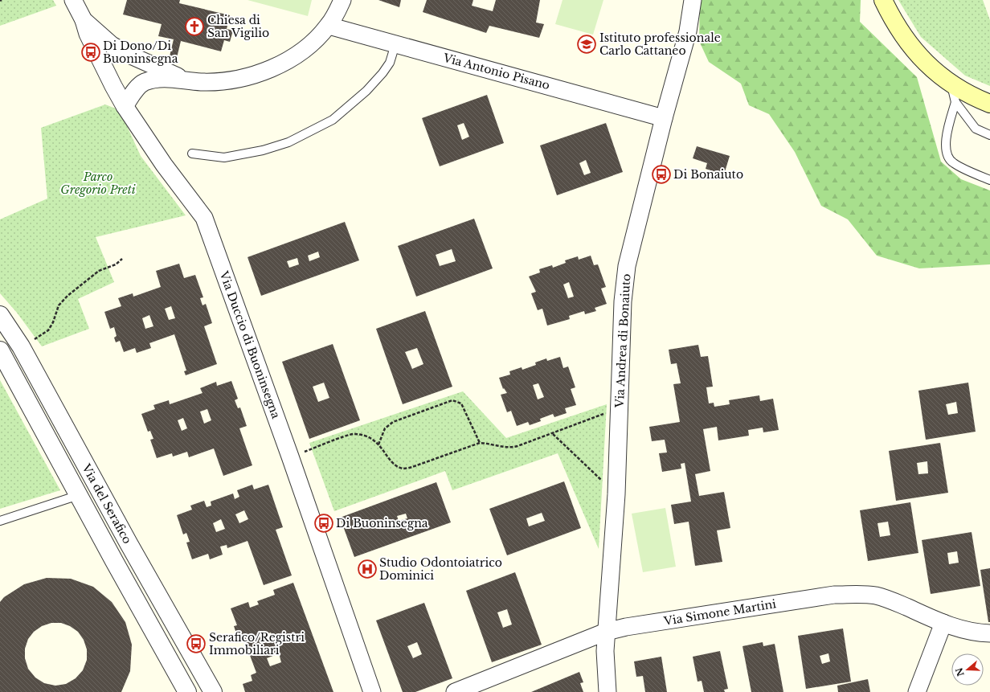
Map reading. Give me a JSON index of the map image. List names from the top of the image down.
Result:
{
  "streets": {
    "street": [
      "Via Antonio Pisano",
      "Via Andrea di Bonaiuto",
      "Via Duccio di Buoninsegna",
      "Via del Serafico",
      "Via Simone Martini"
    ]
  },
  "crossings": [
    ["Via Antonio Pisano", "Via Andrea di Bonaiuto"],
    ["Via Andrea di Bonaiuto", "Via Simone Martini"]
  ],
  "parks": ["Parco Gregorio Preti"],
  "places": {
    "church": ["Chiesa di San Vigilio"],
    "school or university": ["Istituto professionale Carlo Cattaneo"],
    "bus stop": [
      "Di Dono/Di Buoninsegna",
      "Di Bonaiuto",
      "Di Buoninsegna",
      "Serafico/Registri Immobiliari"
    ],
    "hospital": ["Studio Odontoiatrico Dominici"]
  },
  "north": "left"
}
